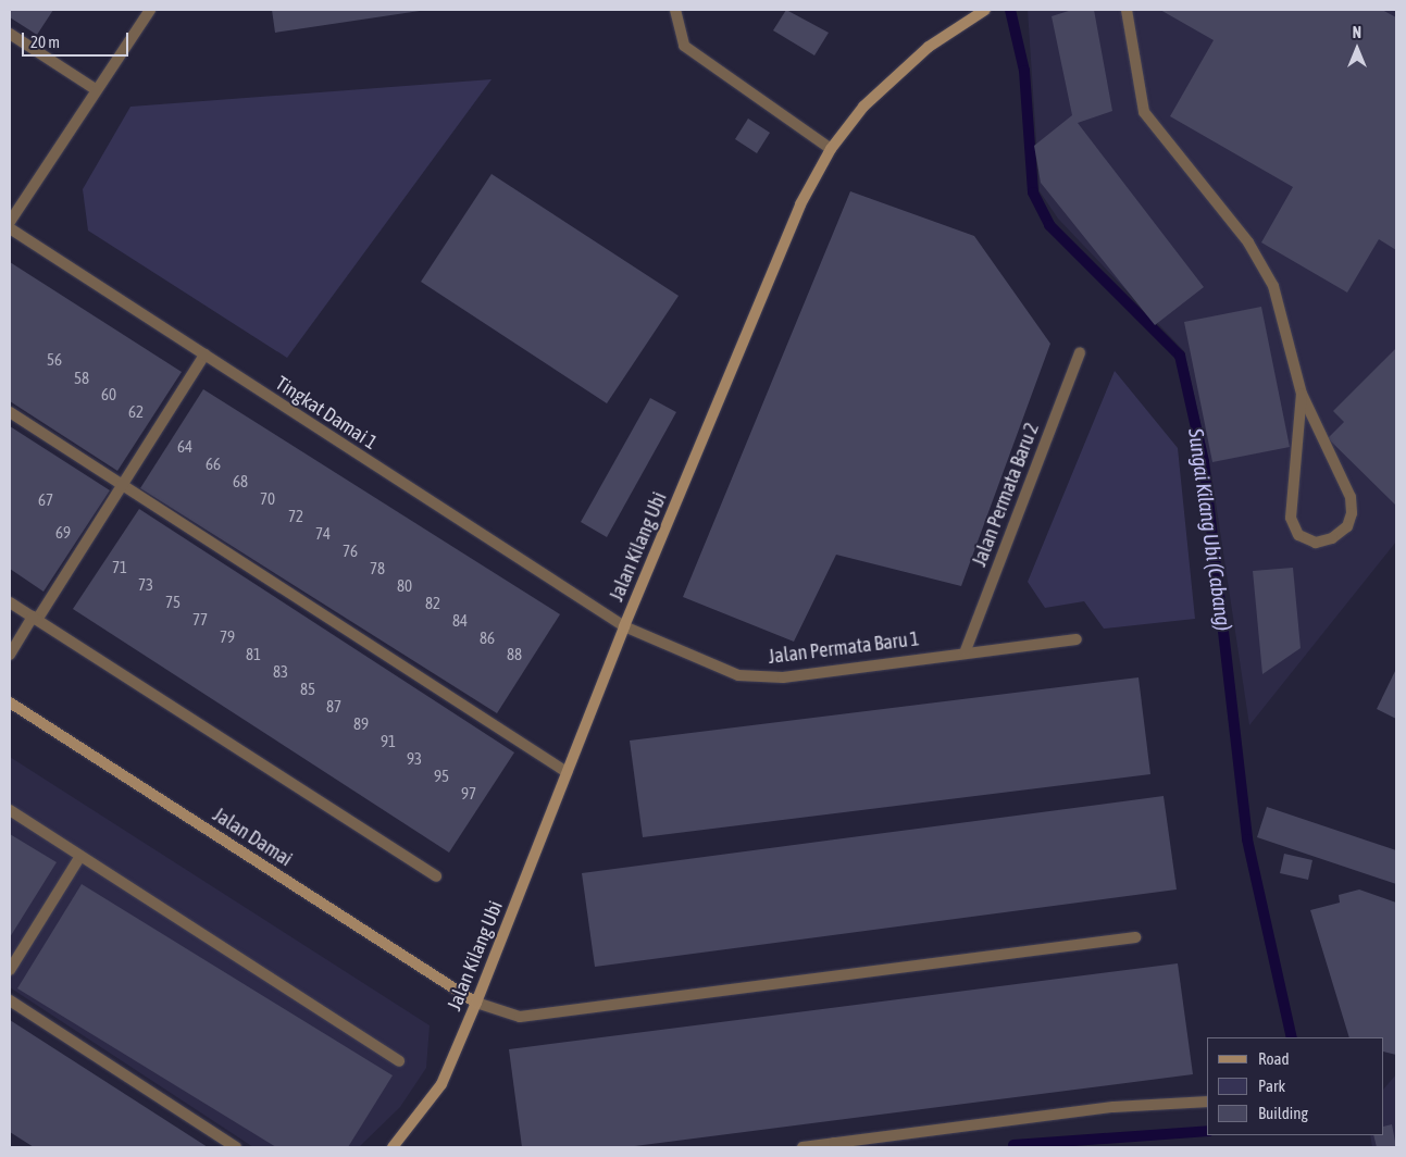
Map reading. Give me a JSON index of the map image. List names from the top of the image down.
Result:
{
  "streets": {
    "street": [
      "Tingkat Damai 1",
      "Jalan Permata Baru 2",
      "Jalan Kilang Ubi",
      "Jalan Permata Baru 1",
      "Jalan Damai"
    ]
  },
  "crossings": [
    ["Tingkat Damai 1", "Jalan Kilang Ubi"],
    ["Tingkat Damai 1", "Jalan Permata Baru 1"],
    ["Jalan Permata Baru 2", "Jalan Permata Baru 1"],
    ["Jalan Kilang Ubi", "Jalan Permata Baru 1"],
    ["Jalan Kilang Ubi", "Jalan Damai"]
  ],
  "water": ["Sungai Kilang Ubi (Cabang)"],
  "house_numbers": [
    "56",
    "58",
    "60",
    "62",
    "64",
    "66",
    "68",
    "70",
    "67",
    "72",
    "69",
    "74",
    "76",
    "71",
    "78",
    "73",
    "80",
    "75",
    "82",
    "77",
    "84",
    "79",
    "86",
    "81",
    "88",
    "83",
    "85",
    "87",
    "89",
    "91",
    "93",
    "95",
    "97"
  ],
  "legend": ["Road", "Park", "Building"],
  "scale_bar": "20 m",
  "north": "top"
}
